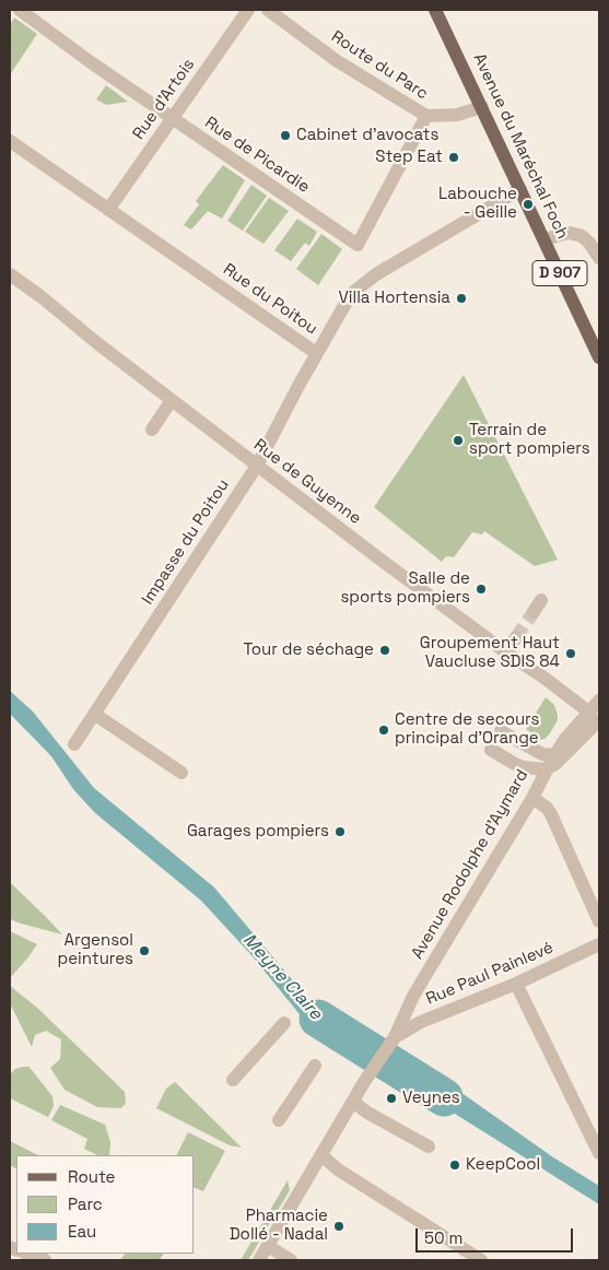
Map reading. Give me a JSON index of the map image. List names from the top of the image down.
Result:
{
  "streets": {
    "main road": ["Avenue du Maréchal Foch", "D 907"],
    "street": [
      "Route du Parc",
      "Rue d'Artois",
      "Rue de Picardie",
      "Rue du Poitou",
      "Rue de Guyenne",
      "Impasse du Poitou",
      "Avenue Rodolphe d'Aymard",
      "Rue Paul Painlevé"
    ]
  },
  "crossings": [
    ["Route du Parc", "Avenue du Maréchal Foch"],
    ["Route du Parc", "Rue de Picardie"],
    ["Rue d'Artois", "Rue de Picardie"],
    ["Rue d'Artois", "Rue du Poitou"],
    ["Avenue du Maréchal Foch", "Rue du Poitou"],
    ["Rue du Poitou", "Impasse du Poitou"],
    ["Rue de Guyenne", "Impasse du Poitou"],
    ["Rue de Guyenne", "Avenue Rodolphe d'Aymard"],
    ["Avenue Rodolphe d'Aymard", "Rue Paul Painlevé"]
  ],
  "water": ["Meyne Claire"],
  "places": [
    "Cabinet d'avocats",
    "Step Eat",
    "Labouche - Geille",
    "Villa Hortensia",
    "Terrain de sport pompiers",
    "Salle de sports pompiers",
    "Tour de séchage",
    "Groupement Haut Vaucluse SDIS 84",
    "Centre de secours principal d'Orange",
    "Garages pompiers",
    "Argensol peintures",
    "Veynes",
    "KeepCool",
    "Pharmacie Dollé - Nadal"
  ],
  "legend": ["Route", "Parc", "Eau"],
  "scale_bar": "50 m"
}
